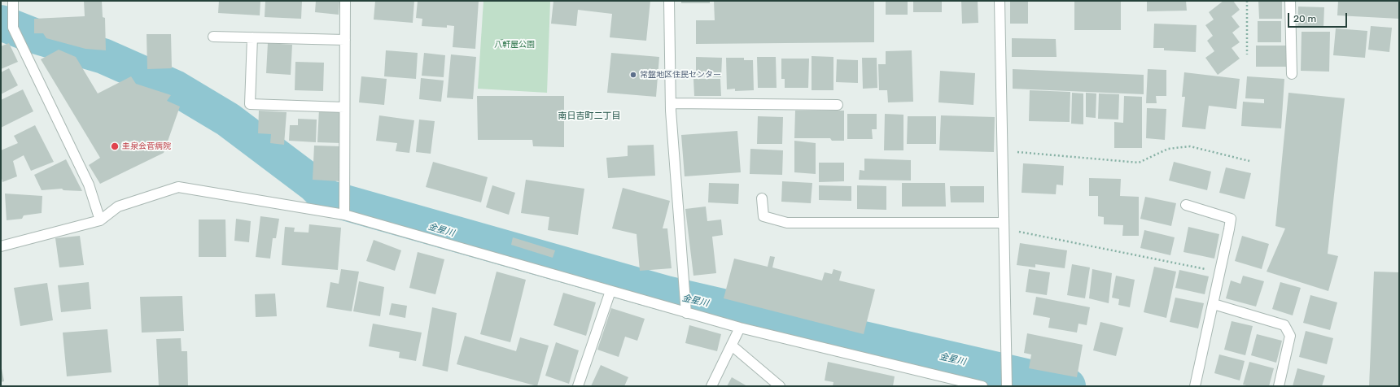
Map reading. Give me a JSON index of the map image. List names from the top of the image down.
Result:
{
  "districts": ["南日吉町二丁目"],
  "water": ["金星川"],
  "parks": ["八軒屋公園"],
  "places": ["常盤地区住民センター", "圭泉会菅病院"],
  "scale_bar": "20 m"
}
